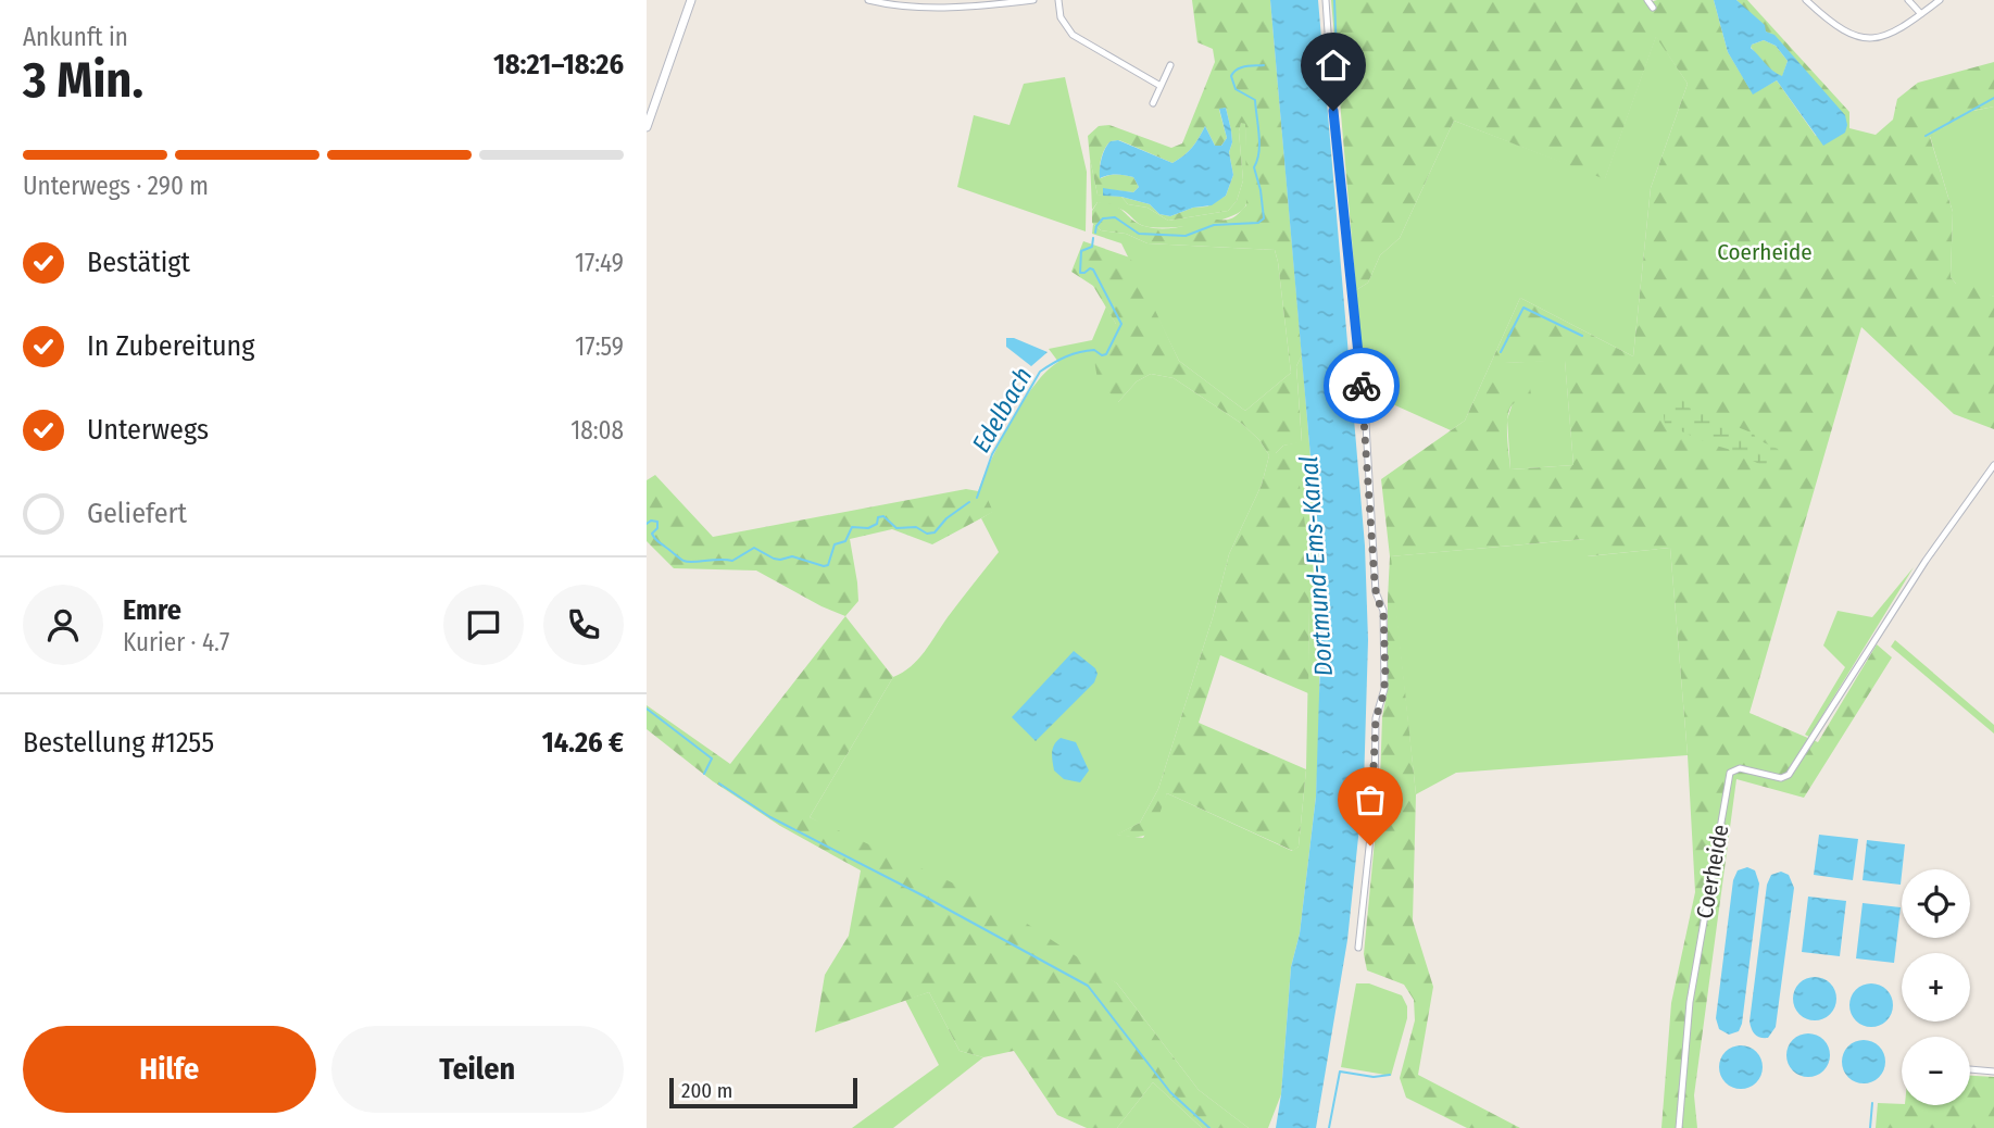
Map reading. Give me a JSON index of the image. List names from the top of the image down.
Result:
{
  "streets": {
    "street": ["Coerheide"]
  },
  "water": ["Edelbach", "Dortmund-Ems-Kanal"],
  "parks": ["Coerheide"],
  "scale_bar": "200 m",
  "page": {
    "heading": ["3 Min.", "Ankunft in", "18:21–18:26"],
    "panel": [
      "Emre",
      "Kurier · 4.7",
      "Bestellung #1255",
      "14.26 €"
    ],
    "bar": "Unterwegs · 290 m",
    "list": [
      ["Bestätigt", "17:49"],
      ["In Zubereitung", "17:59"],
      ["Unterwegs", "18:08"],
      "Geliefert"
    ],
    "map_buttons": ["+", "−"],
    "buttons": ["Hilfe", "Teilen"],
    "scale": "200 m"
  }
}
